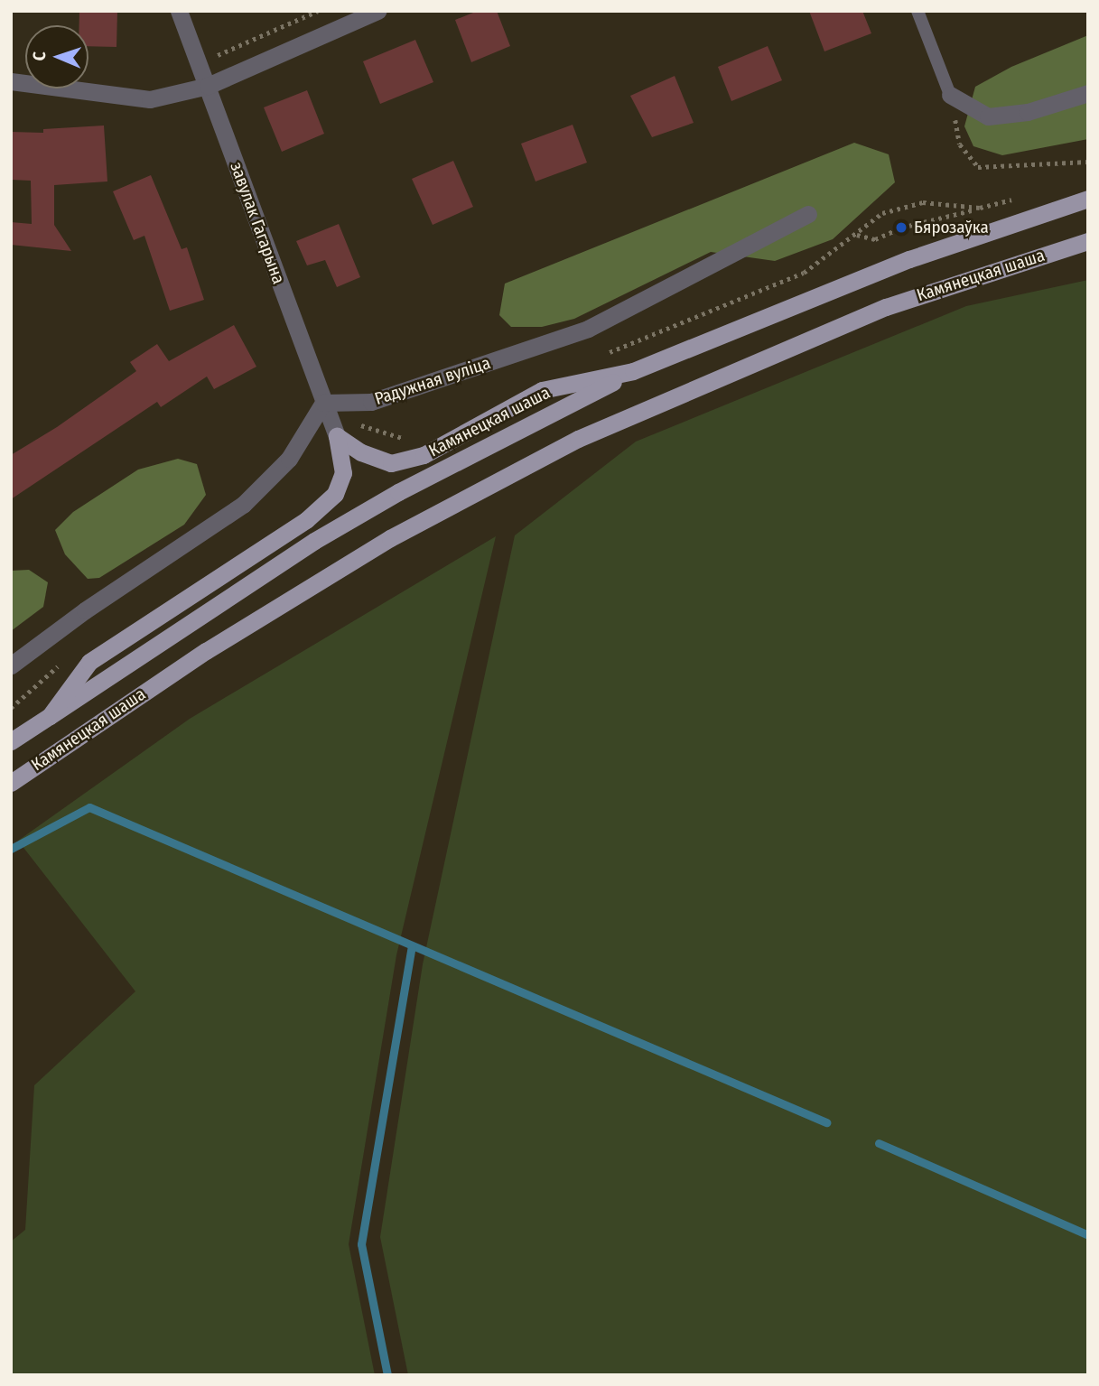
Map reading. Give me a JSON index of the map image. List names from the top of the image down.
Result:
{
  "streets": {
    "main road": ["Камянецкая шаша"],
    "street": ["завулак Гагарына", "Радужная вуліца"]
  },
  "crossings": [
    ["завулак Гагарына", "Камянецкая шаша"],
    ["завулак Гагарына", "Радужная вуліца"]
  ],
  "places": ["Бярозаўка"],
  "north": "left"
}
